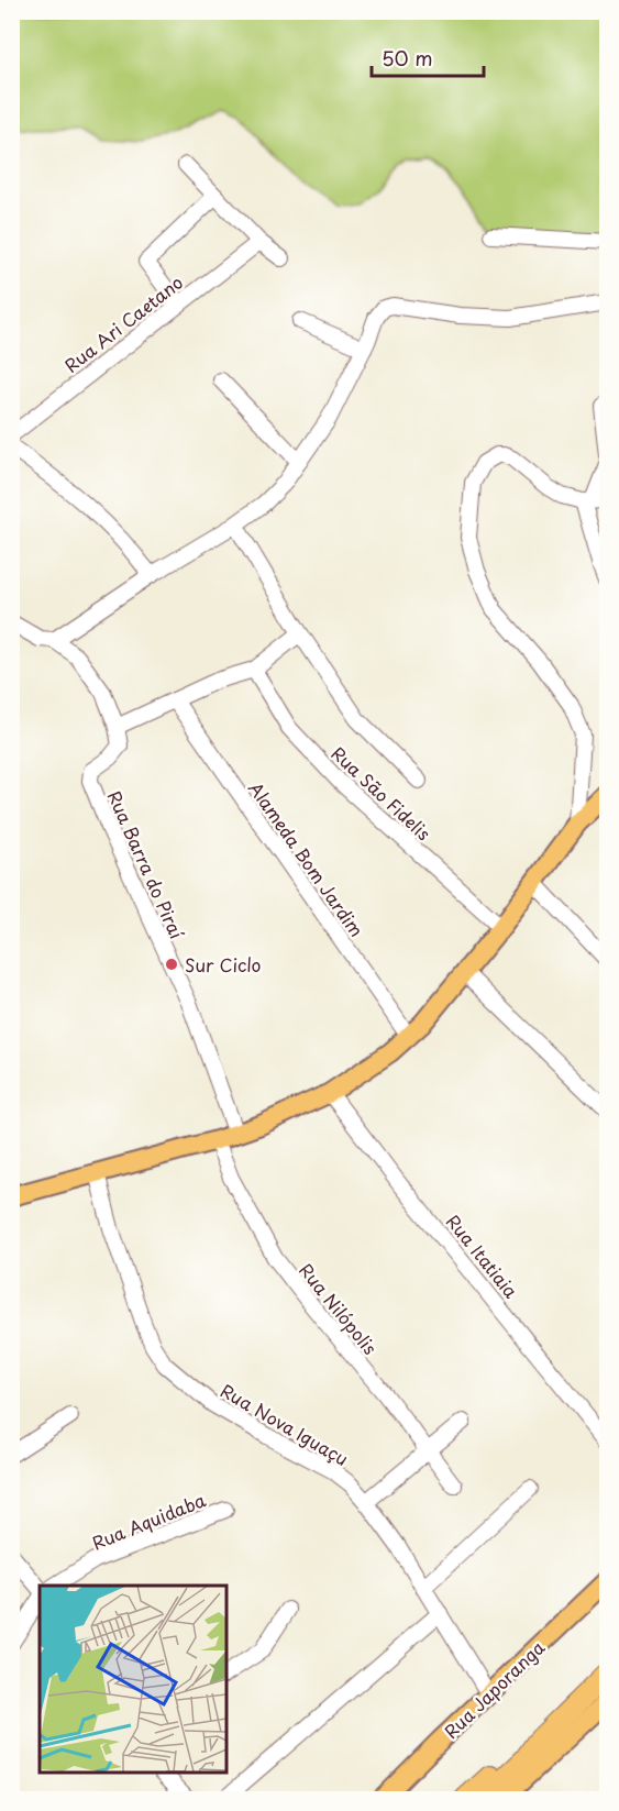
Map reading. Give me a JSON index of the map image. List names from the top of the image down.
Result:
{
  "streets": {
    "main road": ["Rua Japoranga"],
    "street": [
      "Rua Ari Caetano",
      "Rua São Fidelis",
      "Alameda Bom Jardim",
      "Rua Barra do Piraí",
      "Rua Itatiaia",
      "Rua Nilópolis",
      "Rua Nova Iguaçu",
      "Rua Aquidaba"
    ]
  },
  "crossings": [
    ["Rua Nova Iguaçu", "Rua Japoranga"]
  ],
  "places": ["Sur Ciclo"],
  "scale_bar": "50 m"
}
